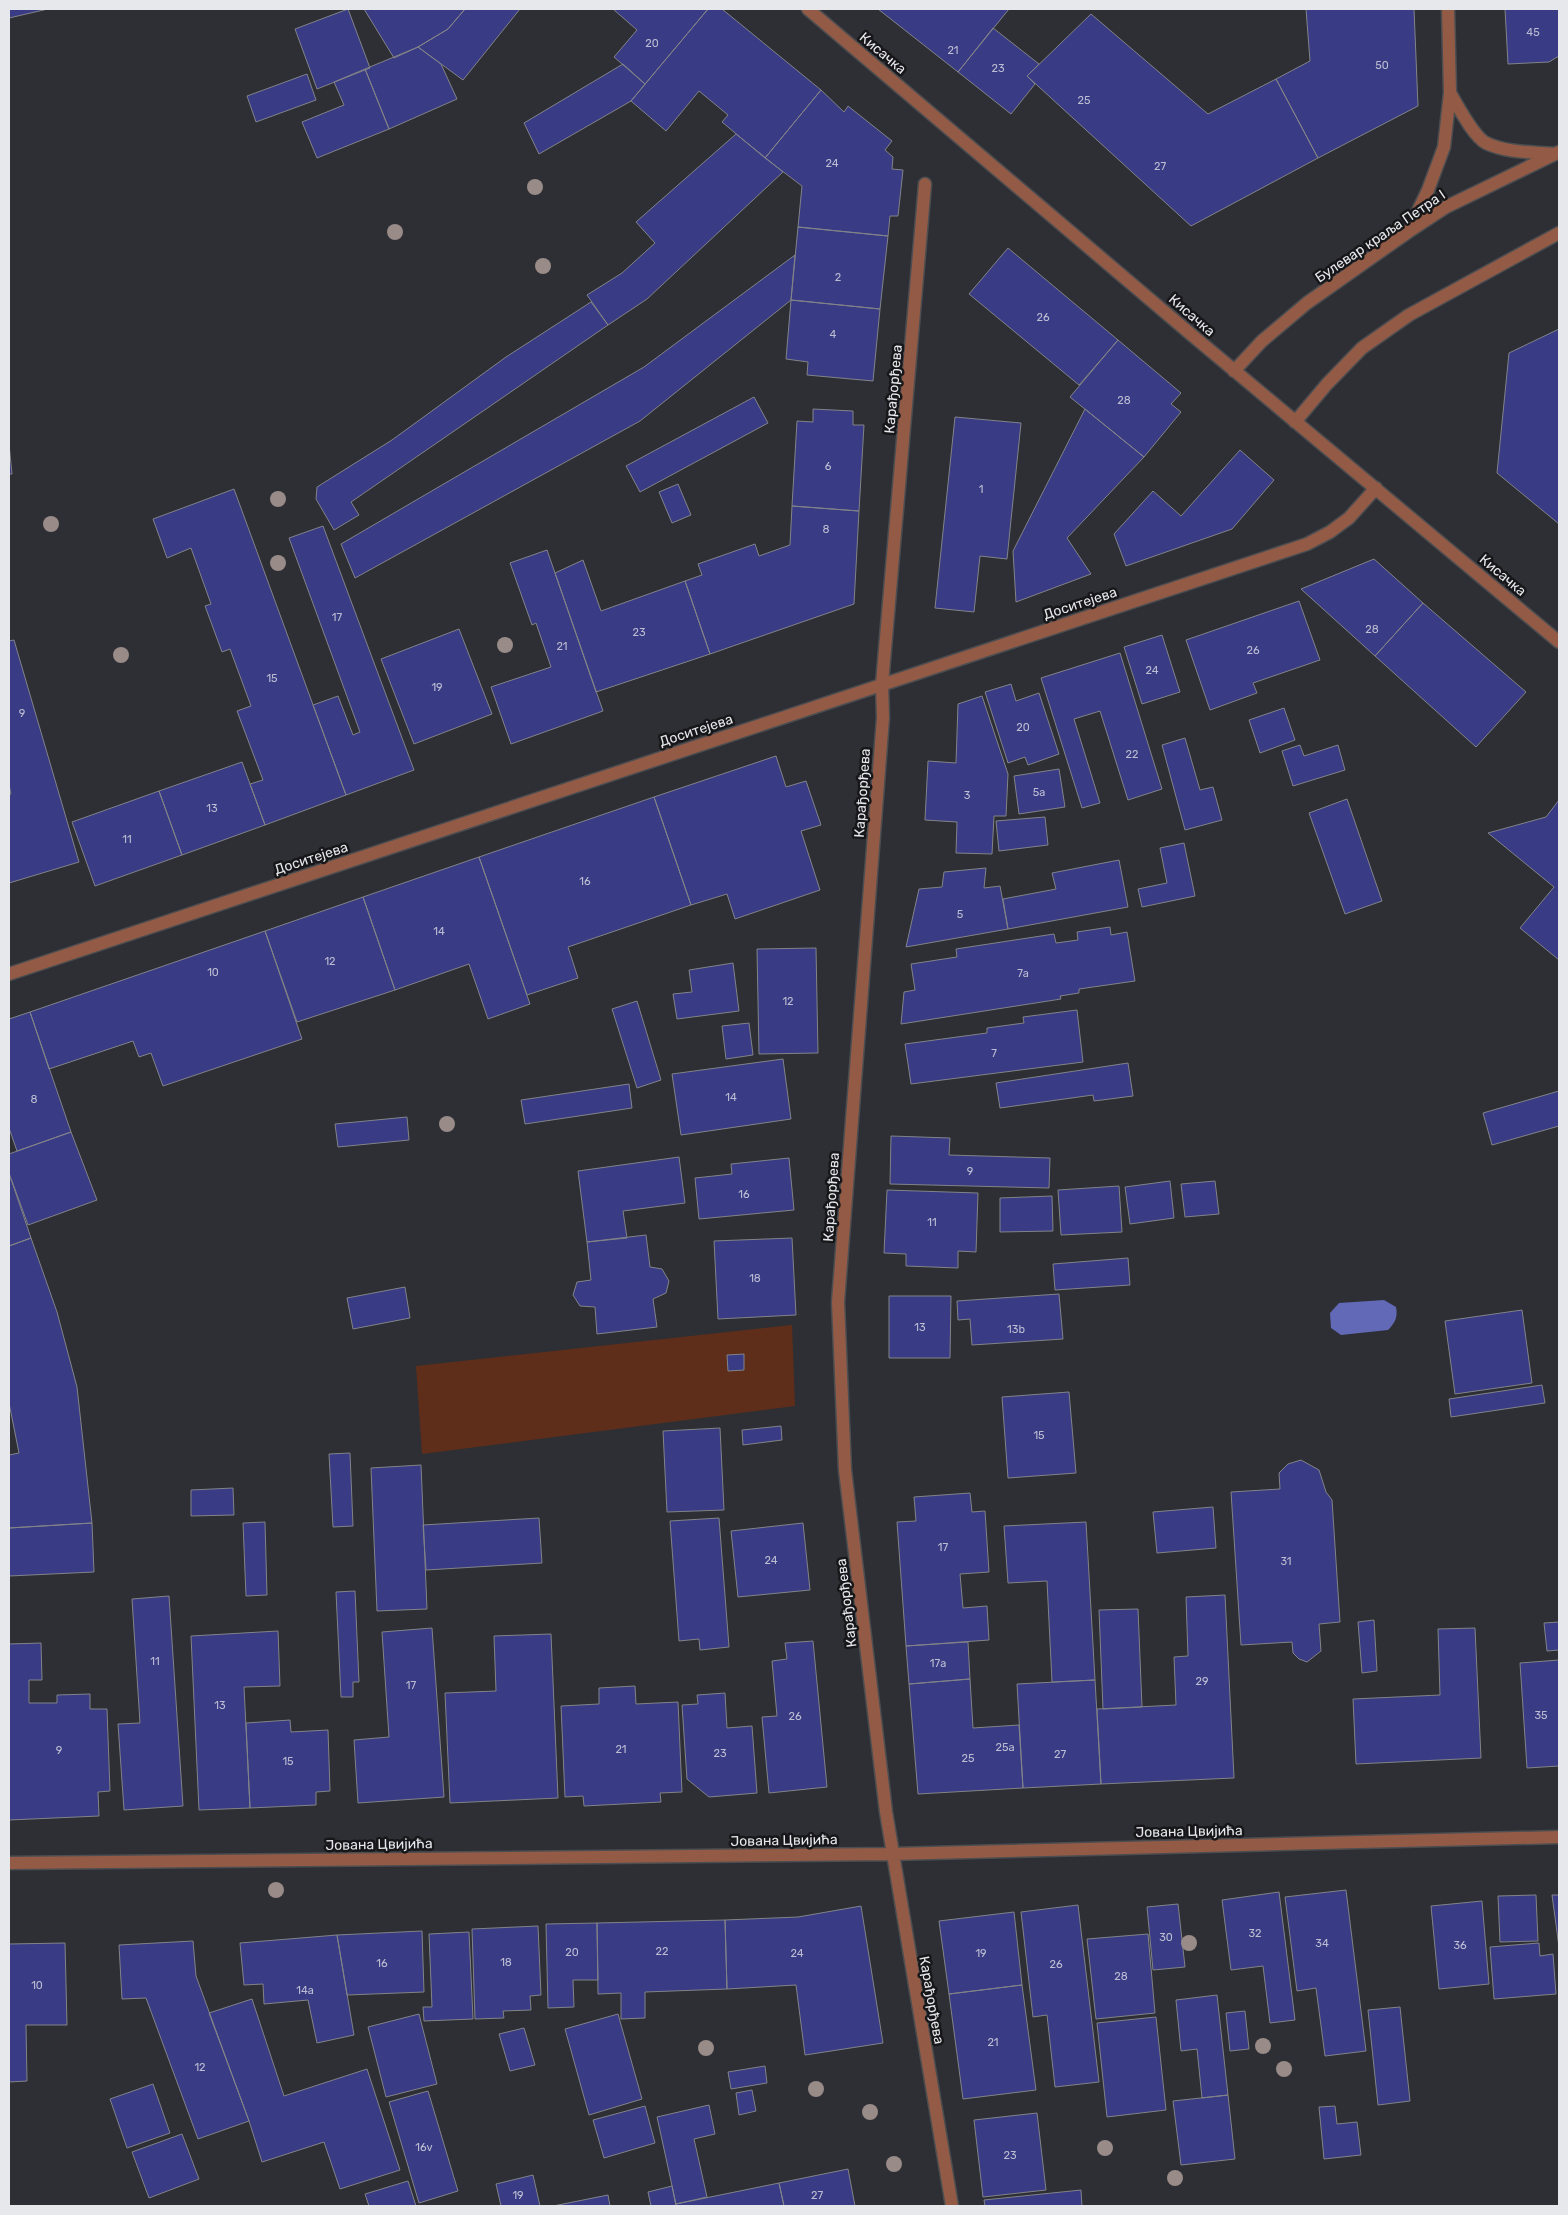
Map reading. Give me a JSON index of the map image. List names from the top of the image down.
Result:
{
  "streets": {
    "street": [
      "Кисачка",
      "Булевар краља Петра I",
      "Карађорђева",
      "Доситејева",
      "Јована Цвијића"
    ]
  },
  "crossings": [
    ["Кисачка", "Булевар краља Петра I"],
    ["Кисачка", "Доситејева"],
    ["Карађорђева", "Доситејева"],
    ["Карађорђева", "Јована Цвијића"]
  ],
  "house_numbers": [
    "45",
    "20",
    "21",
    "50",
    "23",
    "25",
    "24",
    "27",
    "2",
    "26",
    "4",
    "28",
    "6",
    "1",
    "8",
    "17",
    "28",
    "23",
    "21",
    "26",
    "24",
    "15",
    "19",
    "9",
    "20",
    "22",
    "5a",
    "3",
    "13",
    "11",
    "16",
    "5",
    "14",
    "12",
    "10",
    "7a",
    "12",
    "7",
    "14",
    "8",
    "9",
    "16",
    "11",
    "18",
    "13",
    "13b",
    "15",
    "17",
    "24",
    "31",
    "11",
    "17a",
    "29",
    "17",
    "13",
    "35",
    "26",
    "25a",
    "21",
    "9",
    "23",
    "27",
    "25",
    "15",
    "32",
    "30",
    "34",
    "36",
    "22",
    "20",
    "24",
    "19",
    "18",
    "16",
    "26",
    "28",
    "10",
    "14a",
    "21",
    "12",
    "16v",
    "23",
    "19",
    "27"
  ]
}
